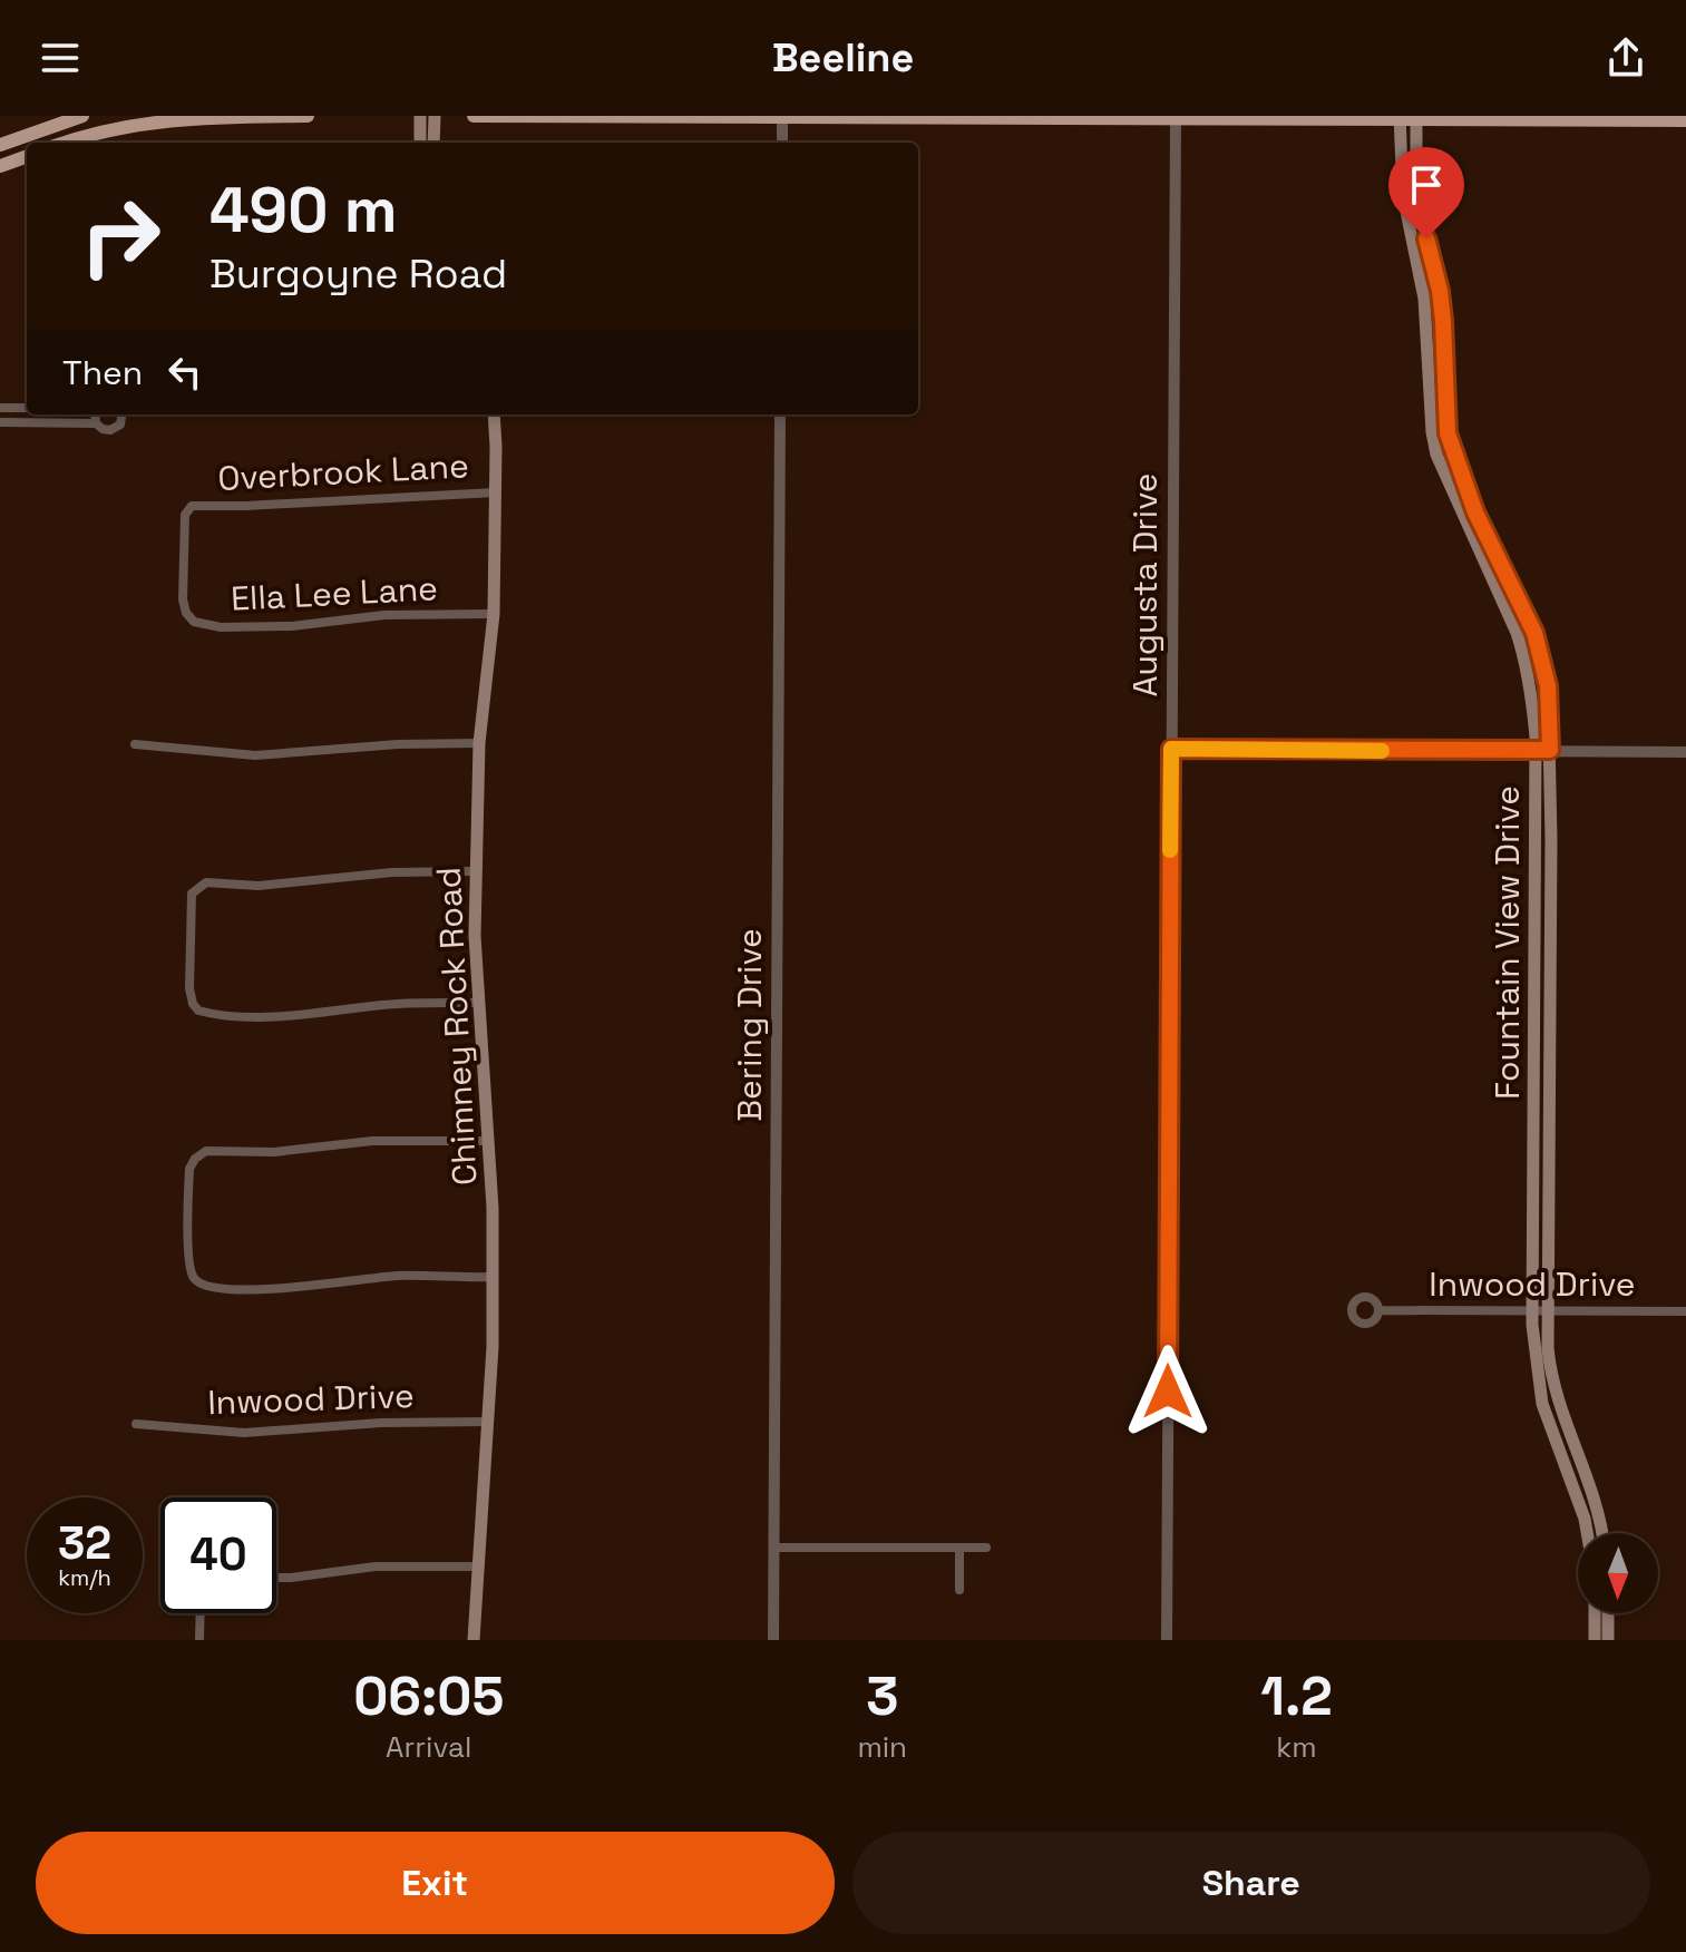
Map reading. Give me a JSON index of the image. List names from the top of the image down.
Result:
{
  "streets": {
    "main road": ["Fountain View Drive", "Chimney Rock Road"],
    "street": [
      "Overbrook Lane",
      "Augusta Drive",
      "Ella Lee Lane",
      "Bering Drive",
      "Inwood Drive"
    ]
  },
  "crossings": [
    ["Overbrook Lane", "Ella Lee Lane"],
    ["Overbrook Lane", "Chimney Rock Road"],
    ["Ella Lee Lane", "Chimney Rock Road"],
    ["Fountain View Drive", "Inwood Drive"],
    ["Chimney Rock Road", "Inwood Drive"]
  ],
  "north": "bottom",
  "page": {
    "header": "Beeline",
    "turn": ["490 m", "Burgoyne Road"],
    "then": "Then",
    "speed": "32 km/h",
    "limit": "40",
    "eta": [
      "06:05",
      "Arrival",
      "3",
      "min",
      "1.2",
      "km"
    ],
    "buttons": ["Exit", "Share"]
  }
}
